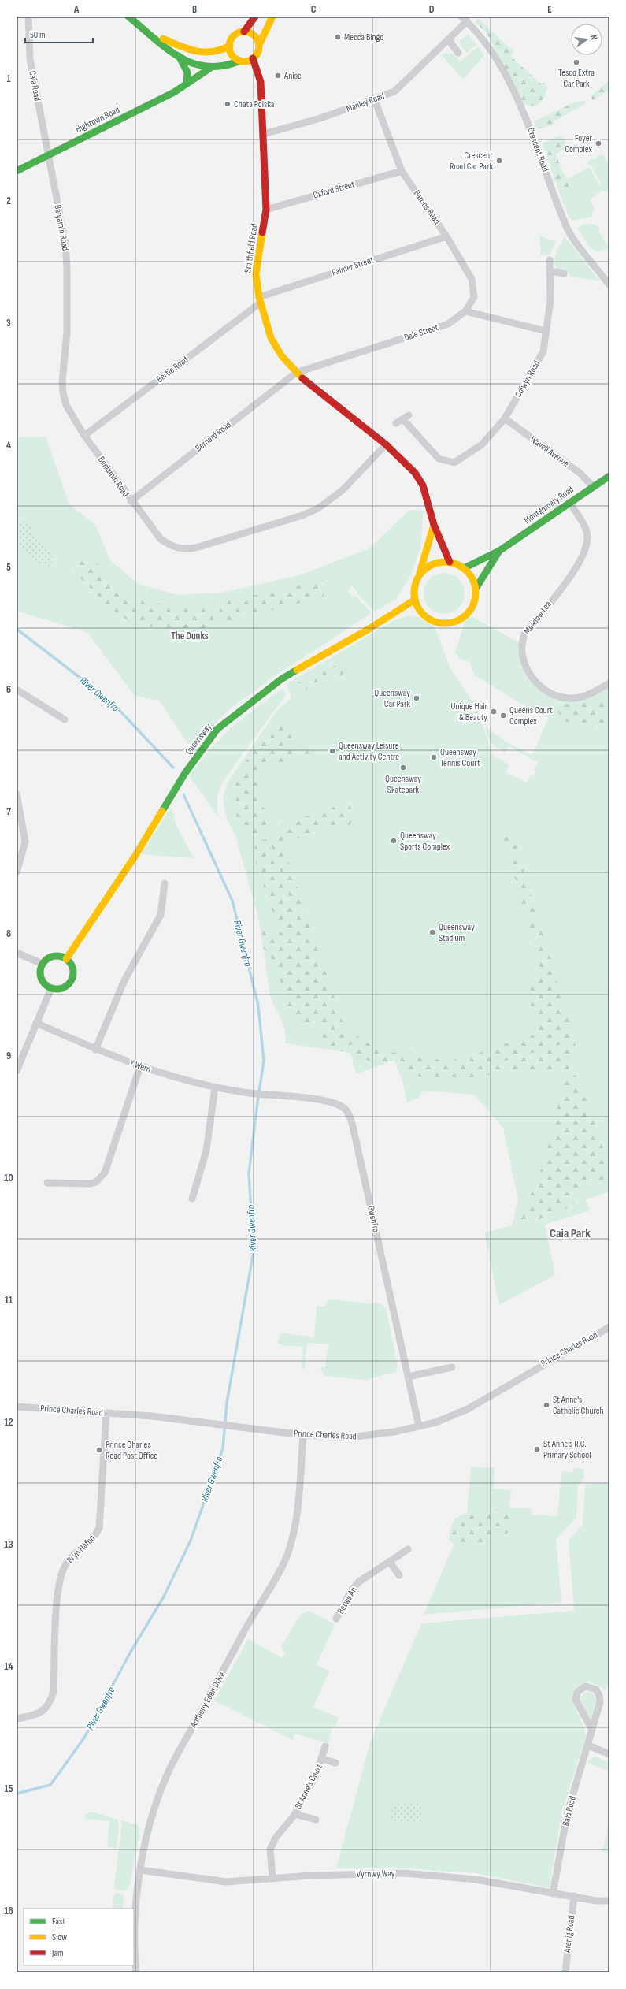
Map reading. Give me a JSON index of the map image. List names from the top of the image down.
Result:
{
  "streets": {
    "street": [
      "Caia Road",
      "Manley Road",
      "Hightown Road",
      "Crescent Road",
      "Oxford Street",
      "Barons Road",
      "Benjamin Road",
      "Smithfield Road",
      "Palmer Street",
      "Dale Street",
      "Bertie Road",
      "Colwyn Road",
      "Bernard Road",
      "Wavell Avenue",
      "Montgomery Road",
      "Meadow Lea",
      "Queensway",
      "Y Wern",
      "Gwenfro",
      "Prince Charles Road",
      "Bryn Hafod",
      "Betws An",
      "Anthony Eden Drive",
      "St Anne's Court",
      "Bala Road",
      "Vyrnwy Way",
      "Arenig Road"
    ]
  },
  "crossings": [
    ["Caia Road", "Hightown Road"],
    ["Caia Road", "Benjamin Road"],
    ["Manley Road", "Crescent Road"],
    ["Manley Road", "Barons Road"],
    ["Manley Road", "Smithfield Road"],
    ["Hightown Road", "Benjamin Road"],
    ["Oxford Street", "Barons Road"],
    ["Oxford Street", "Smithfield Road"],
    ["Barons Road", "Palmer Street"],
    ["Barons Road", "Dale Street"],
    ["Benjamin Road", "Smithfield Road"],
    ["Benjamin Road", "Bertie Road"],
    ["Benjamin Road", "Bernard Road"],
    ["Smithfield Road", "Palmer Street"],
    ["Smithfield Road", "Dale Street"],
    ["Smithfield Road", "Bertie Road"],
    ["Smithfield Road", "Bernard Road"],
    ["Smithfield Road", "Montgomery Road"],
    ["Smithfield Road", "Queensway"],
    ["Palmer Street", "Bertie Road"],
    ["Dale Street", "Bernard Road"],
    ["Colwyn Road", "Wavell Avenue"],
    ["Wavell Avenue", "Montgomery Road"],
    ["Montgomery Road", "Meadow Lea"],
    ["Montgomery Road", "Queensway"],
    ["Y Wern", "Gwenfro"],
    ["Gwenfro", "Prince Charles Road"],
    ["Prince Charles Road", "Bryn Hafod"],
    ["Prince Charles Road", "Anthony Eden Drive"],
    ["Anthony Eden Drive", "Vyrnwy Way"],
    ["St Anne's Court", "Vyrnwy Way"],
    ["Bala Road", "Vyrnwy Way"],
    ["Vyrnwy Way", "Arenig Road"]
  ],
  "districts": ["The Dunks", "Caia Park"],
  "water": ["River Gwenfro"],
  "places": [
    "Mecca Bingo",
    "Tesco Extra Car Park",
    "Anise",
    "Chata Polska",
    "Foyer Complex",
    "Crescent Road Car Park",
    "Queensway Car Park",
    "Unique Hair & Beauty",
    "Queens Court Complex",
    "Queensway Leisure and Activity Centre",
    "Queensway Tennis Court",
    "Queensway Skatepark",
    "Queensway Sports Complex",
    "Queensway Stadium",
    "St Anne's Catholic Church",
    "St Anne's R.C. Primary School",
    "Prince Charles Road Post Office"
  ],
  "legend": ["Fast", "Slow", "Jam"],
  "scale_bar": "50 m",
  "north": "right",
  "grid": {
    "columns": [
      "A",
      "B",
      "C",
      "D",
      "E"
    ],
    "rows": [
      "1",
      "2",
      "3",
      "4",
      "5",
      "6",
      "7",
      "8",
      "9",
      "10",
      "11",
      "12",
      "13",
      "14",
      "15",
      "16"
    ]
  }
}
